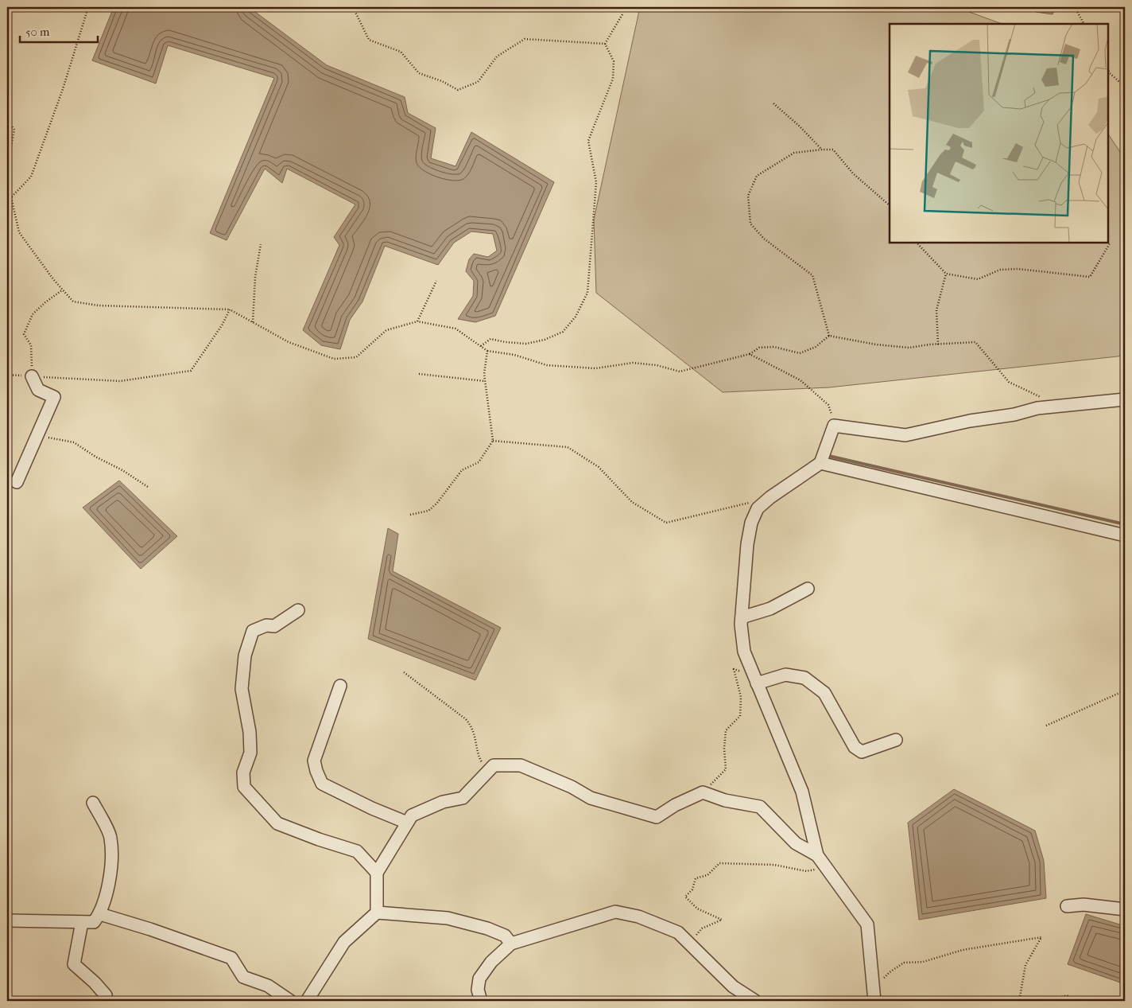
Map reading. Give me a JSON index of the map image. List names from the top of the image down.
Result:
{
  "scale_bar": "50 m"
}
